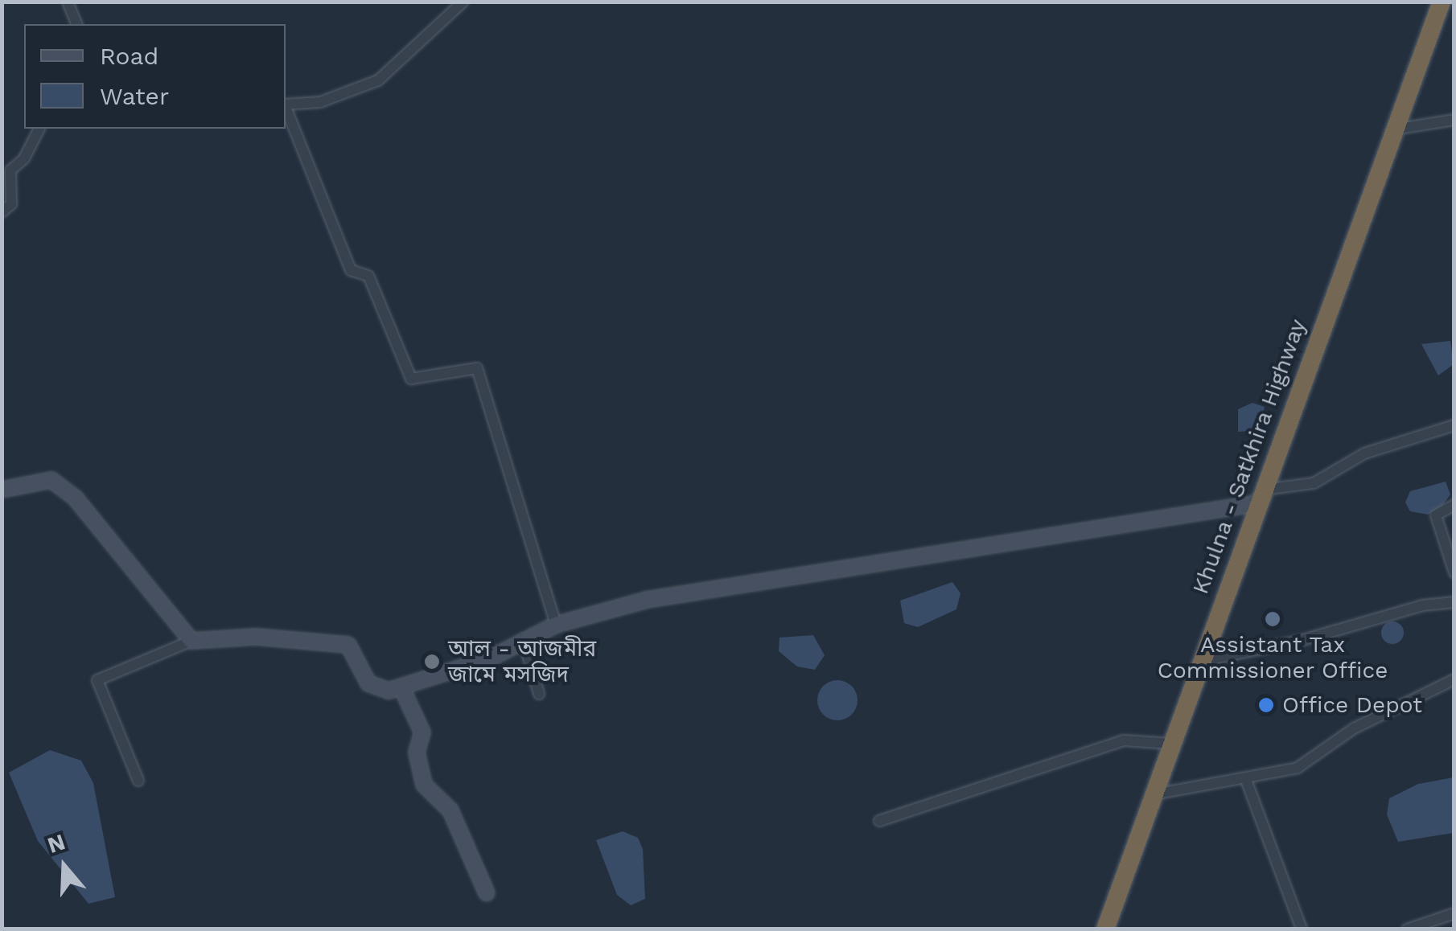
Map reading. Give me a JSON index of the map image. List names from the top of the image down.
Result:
{
  "streets": {
    "highway": ["Khulna - Satkhira Highway"]
  },
  "places": ["Assistant Tax Commissioner Office", "আল - আজমীর জামে মসজিদ", "Office Depot"],
  "legend": ["Road", "Water"],
  "north": "top"
}
